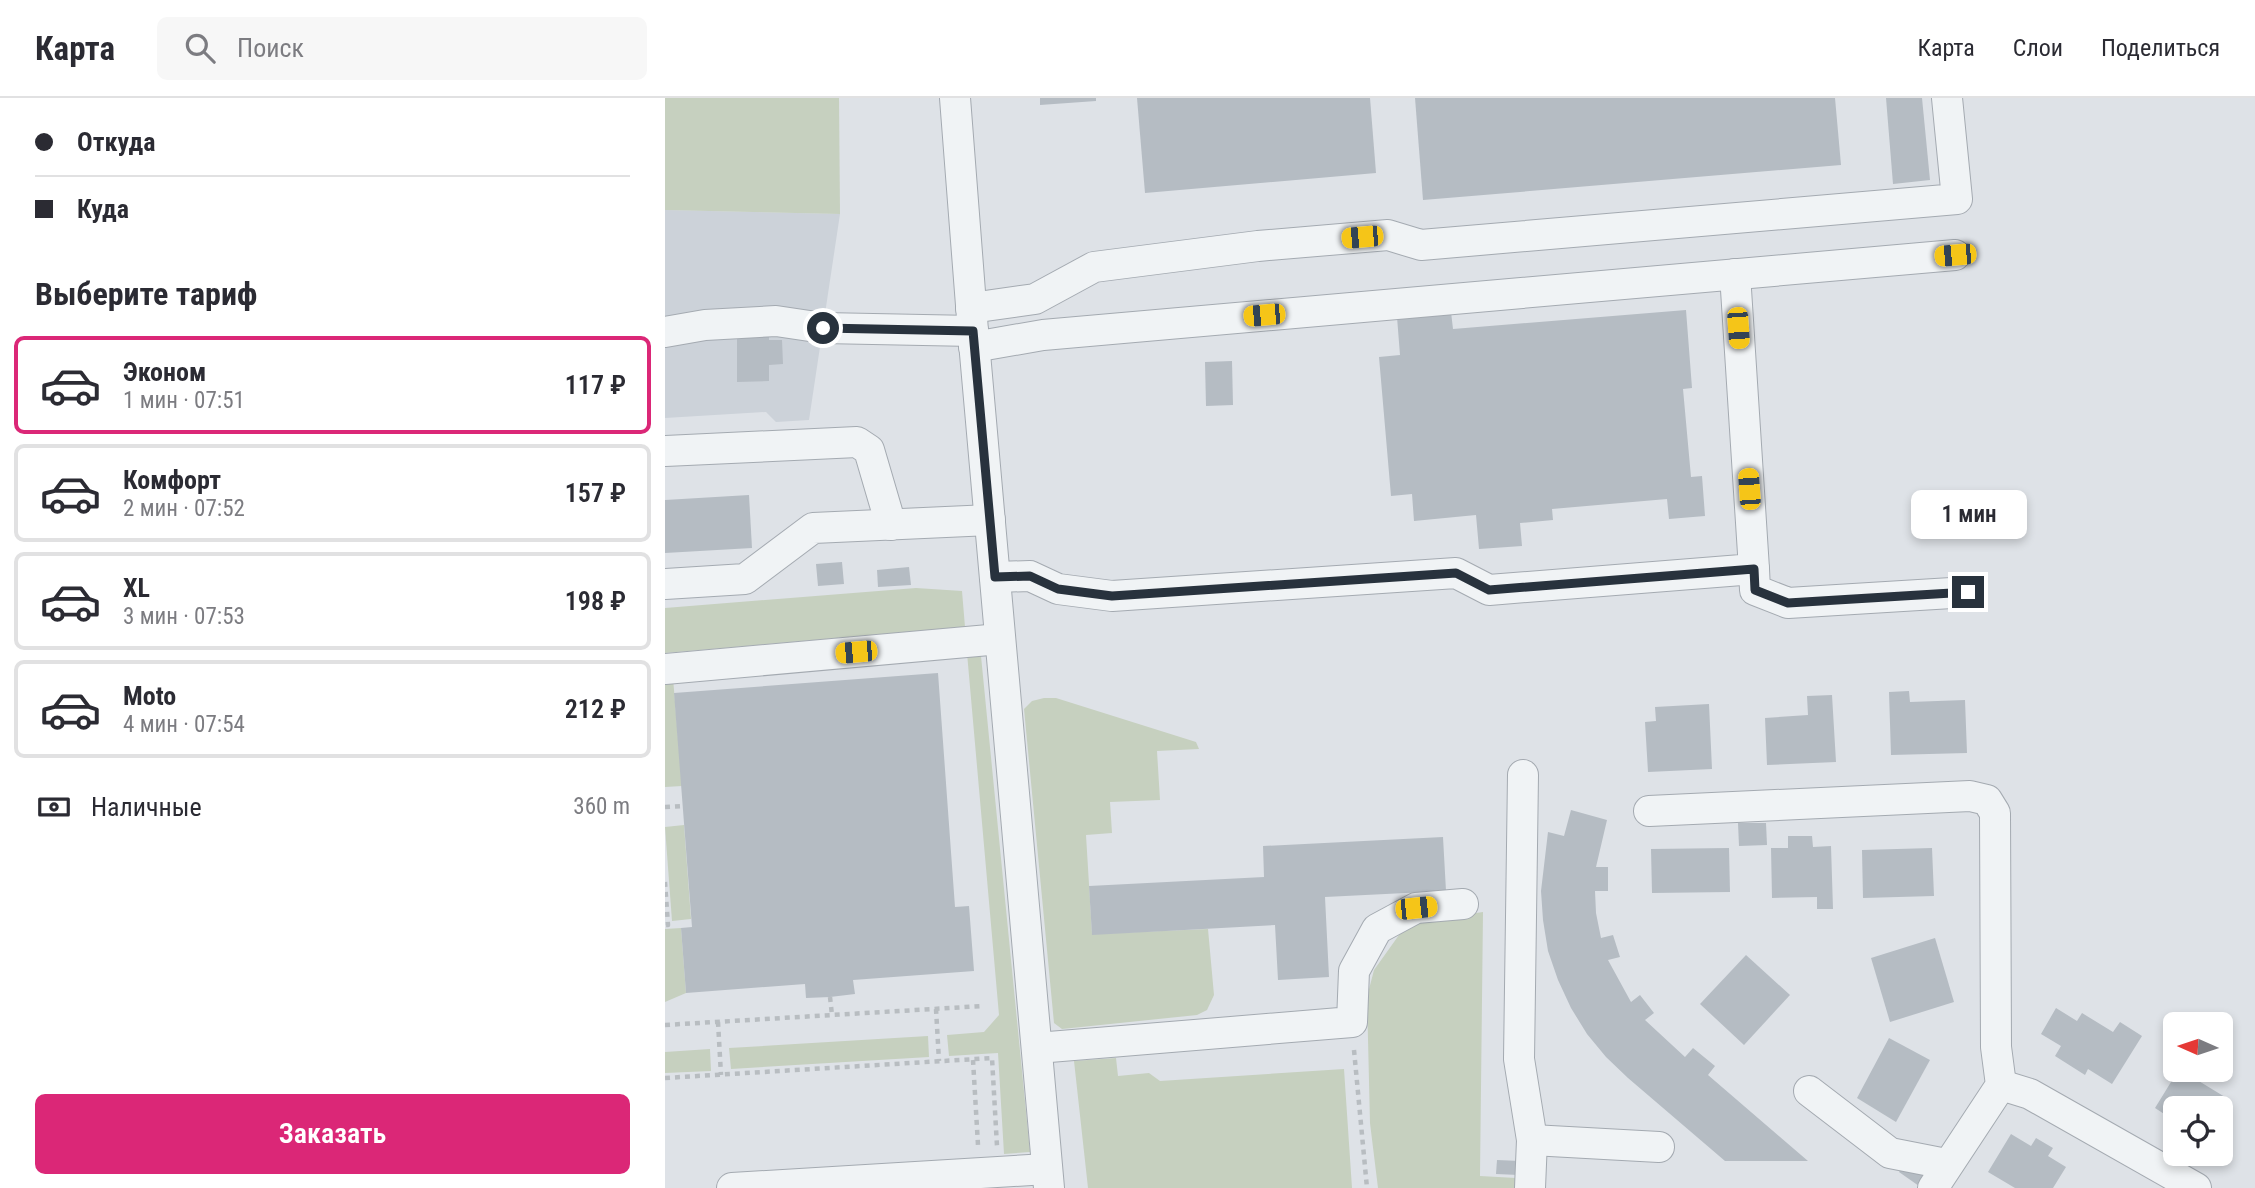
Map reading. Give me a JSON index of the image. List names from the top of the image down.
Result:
{
  "north": "left",
  "page": {
    "header": "Карта",
    "search": "Поиск",
    "nav": ["Карта", "Слои", "Поделиться"],
    "banner": ["Откуда", "Куда"],
    "heading": "Выберите тариф",
    "list": [
      {
        "name": "Эконом",
        "note": "1 мин · 07:51",
        "value": "117 ₽"
      },
      {
        "name": "Комфорт",
        "note": "2 мин · 07:52",
        "value": "157 ₽"
      },
      {
        "name": "XL",
        "note": "3 мин · 07:53",
        "value": "198 ₽"
      },
      {
        "name": "Moto",
        "note": "4 мин · 07:54",
        "value": "212 ₽"
      }
    ],
    "bubble": "1 мин",
    "pay": ["Наличные", "360 m"],
    "buttons": "Заказать"
  }
}
